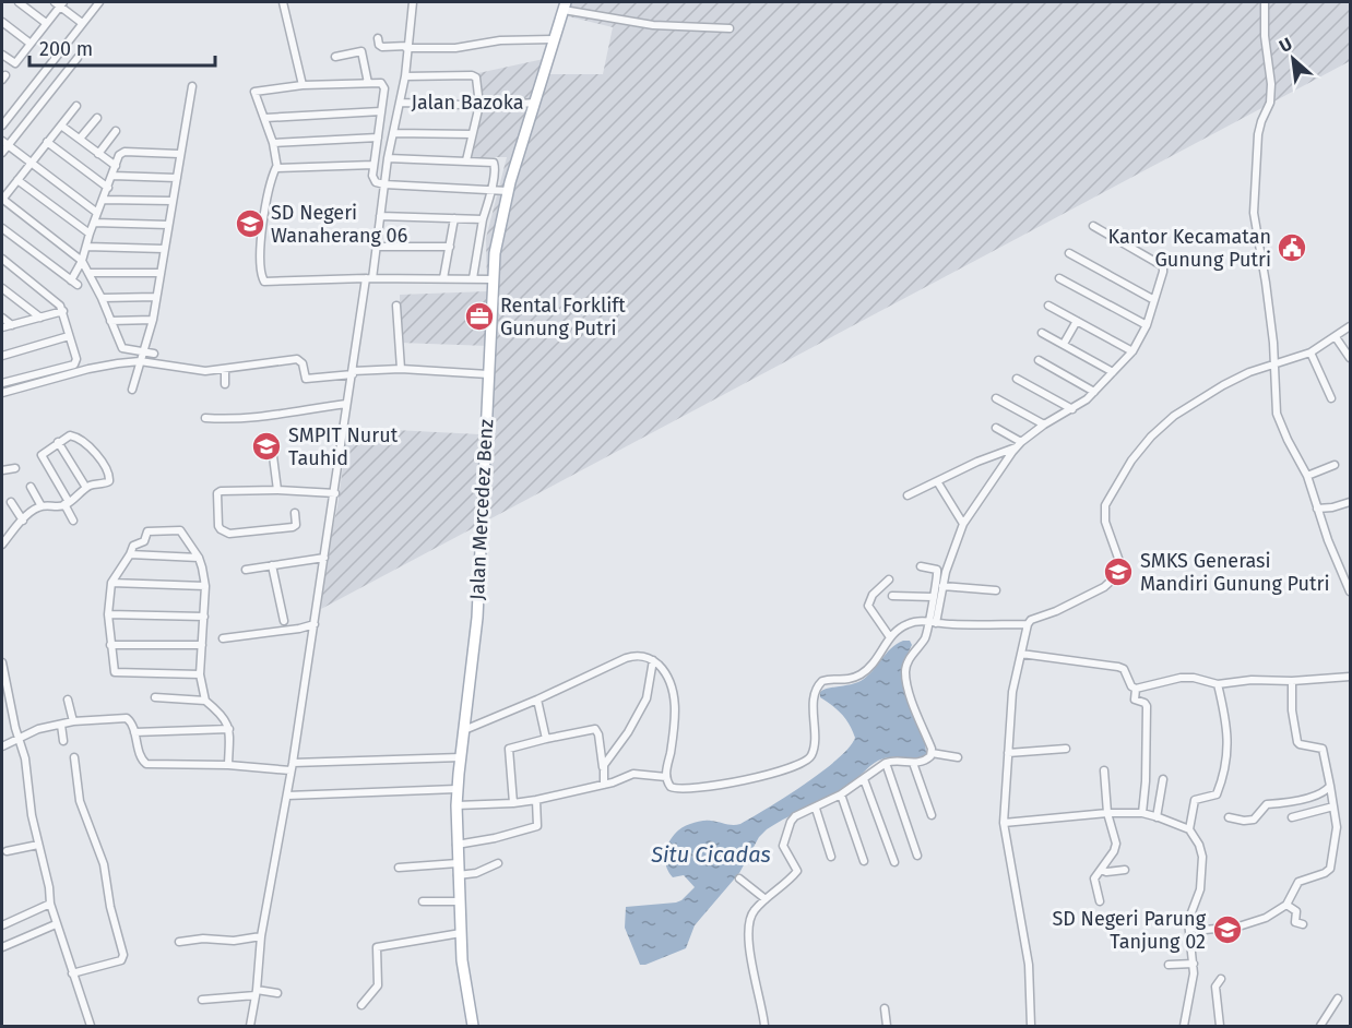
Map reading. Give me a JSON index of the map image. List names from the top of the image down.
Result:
{
  "streets": {
    "main road": ["Jalan Mercedez Benz"],
    "street": ["Jalan Bazoka"]
  },
  "crossings": [
    ["Jalan Bazoka", "Jalan Mercedez Benz"]
  ],
  "water": ["Situ Cicadas"],
  "places": {
    "school or university": [
      "SD Negeri Wanaherang 06",
      "SMPIT Nurut Tauhid",
      "SMKS Generasi Mandiri Gunung Putri",
      "SD Negeri Parung Tanjung 02"
    ],
    "public building": ["Kantor Kecamatan Gunung Putri"],
    "office": ["Rental Forklift Gunung Putri"]
  },
  "scale_bar": "200 m",
  "north": "top left"
}
